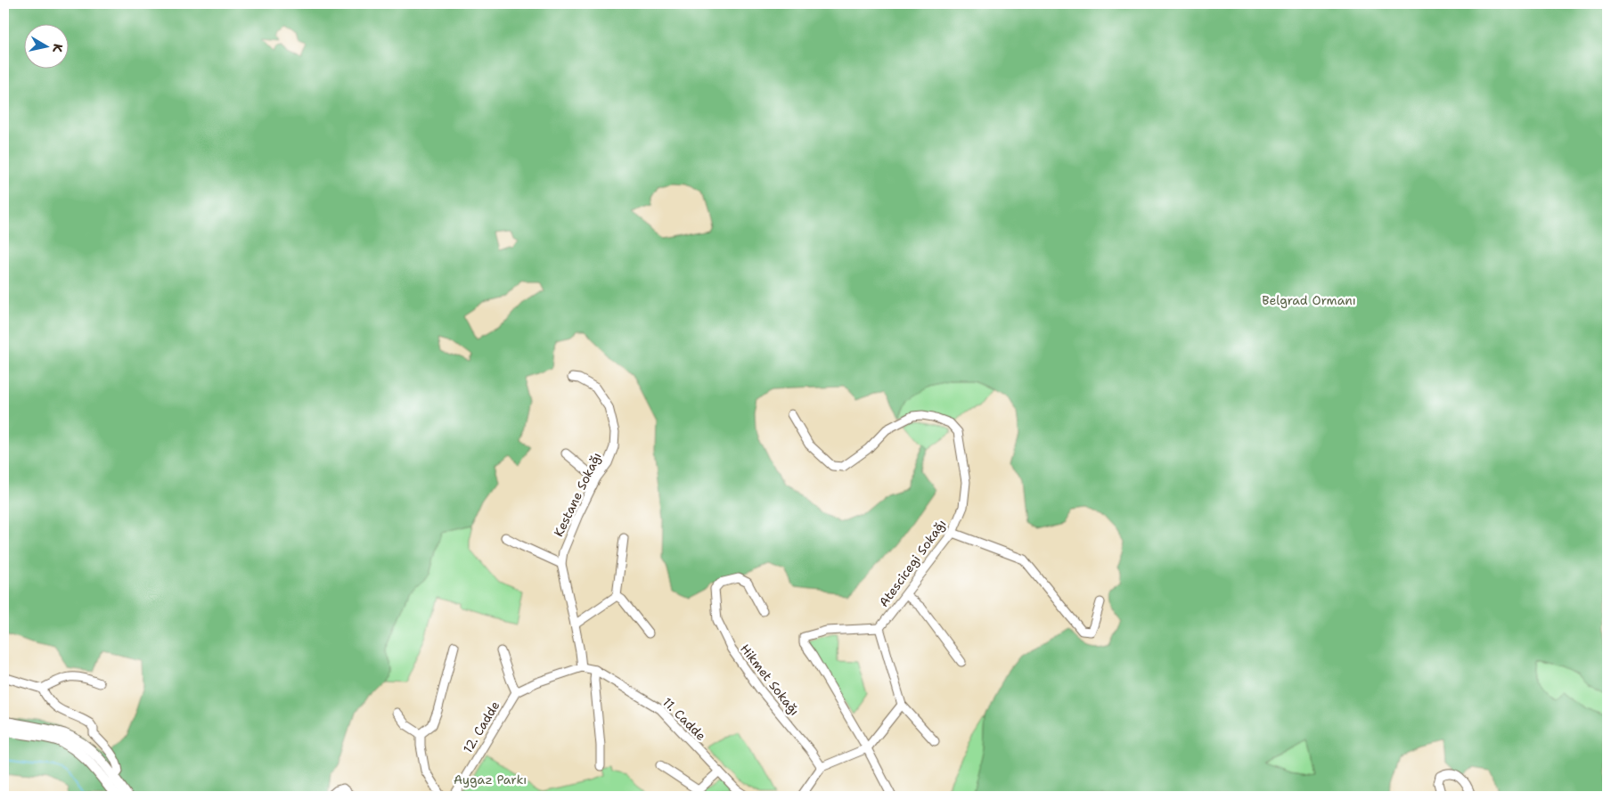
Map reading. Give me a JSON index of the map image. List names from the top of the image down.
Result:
{
  "streets": {
    "street": [
      "Kestane Sokağı",
      "Atescicegi Sokağı",
      "Hikmet Sokağı",
      "11. Cadde",
      "12. Cadde"
    ]
  },
  "crossings": [
    ["Kestane Sokağı", "11. Cadde"]
  ],
  "parks": ["Belgrad Ormanı", "Aygaz Parkı"],
  "north": "right"
}
